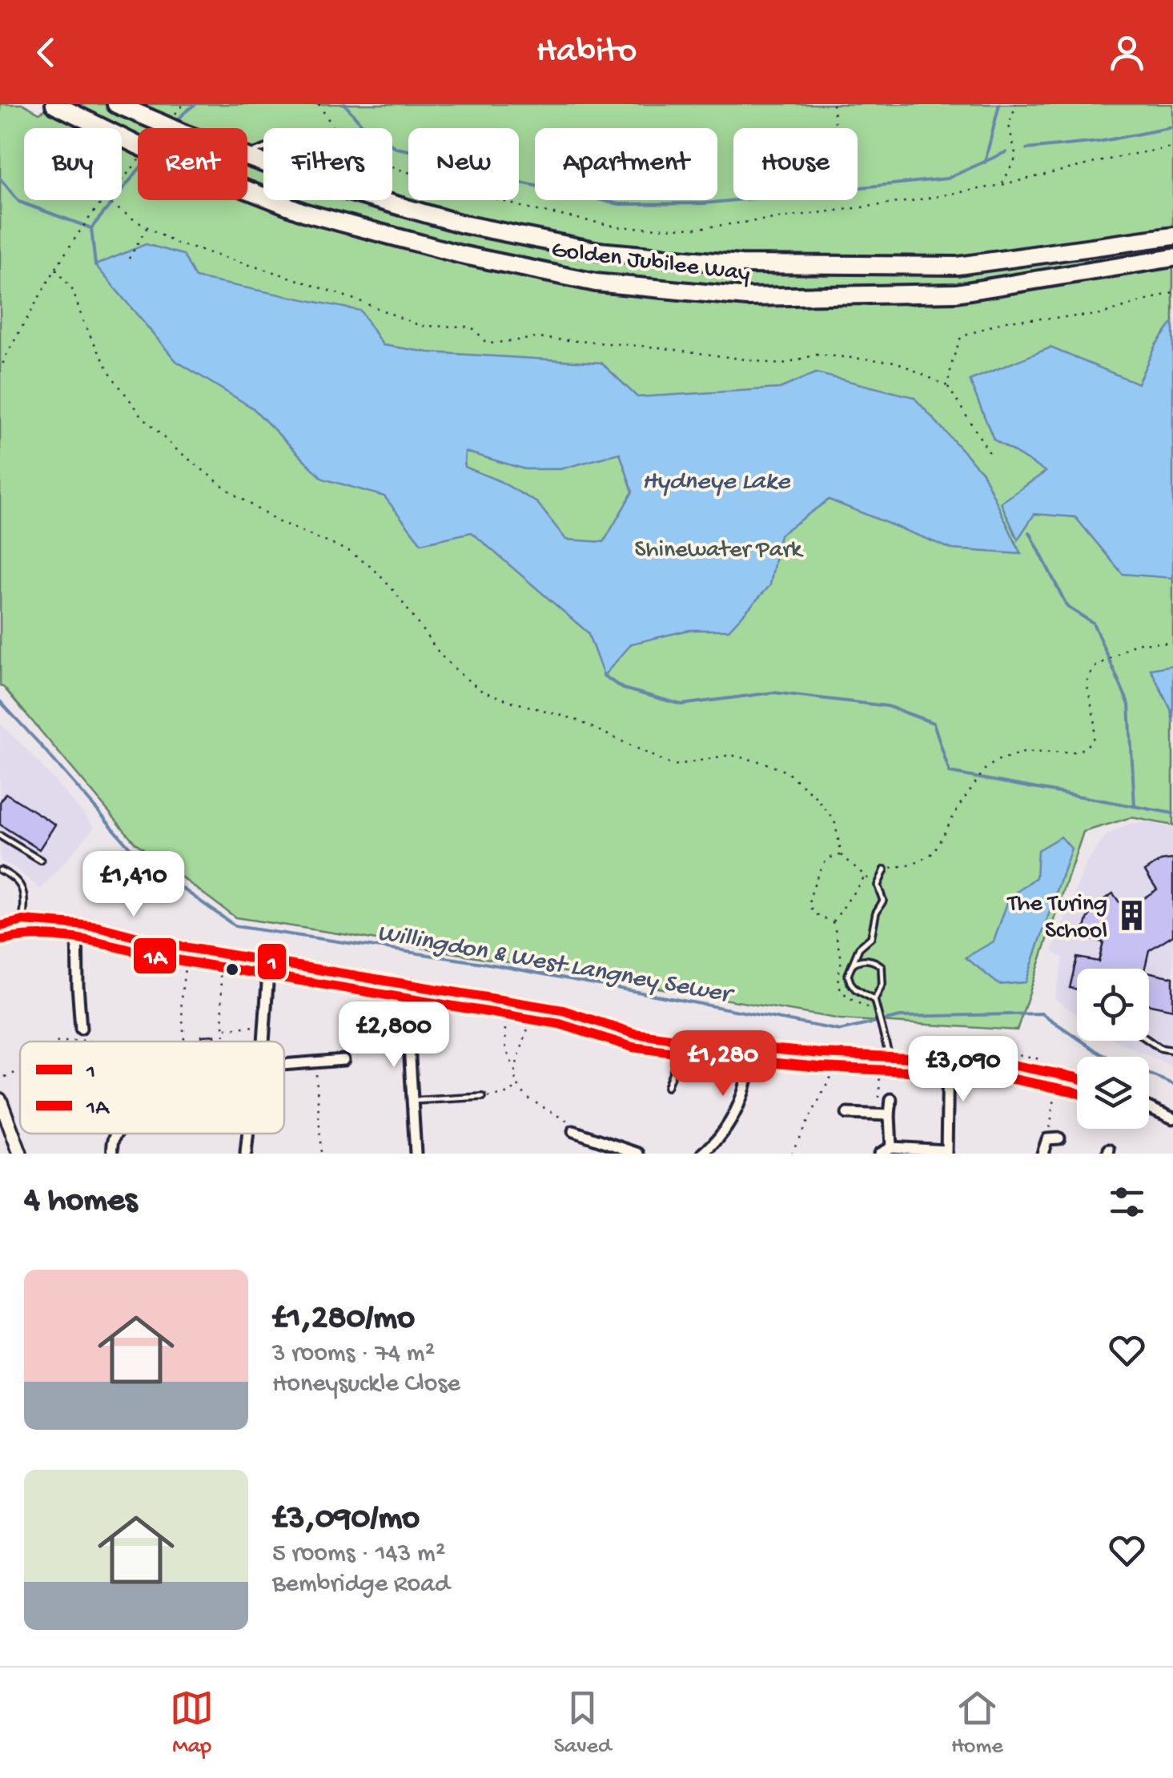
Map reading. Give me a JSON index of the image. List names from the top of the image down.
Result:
{
  "streets": {
    "highway": ["Golden Jubilee Way"]
  },
  "water": ["Hydneye Lake", "Willingdon & West Langney Sewer"],
  "parks": ["Shinewater Park"],
  "places": {
    "building": ["The Turing School"]
  },
  "lines": ["transit line 1", "transit line 1A"],
  "legend": ["1", "1A"],
  "page": {
    "header": "Habito",
    "chip": [
      "Buy",
      "Rent",
      "Filters",
      "New",
      "Apartment",
      "House"
    ],
    "price": [
      "£1,410",
      "£2,800",
      "£1,280",
      "£3,090"
    ],
    "heading": "4 homes",
    "list": [
      {
        "name": "£1,280/mo",
        "note": "3 rooms · 74 m² · Honeysuckle Close"
      },
      {
        "name": "£3,090/mo",
        "note": "5 rooms · 143 m² · Bembridge Road"
      }
    ],
    "tabs": ["Map", "Saved", "Home"]
  }
}
